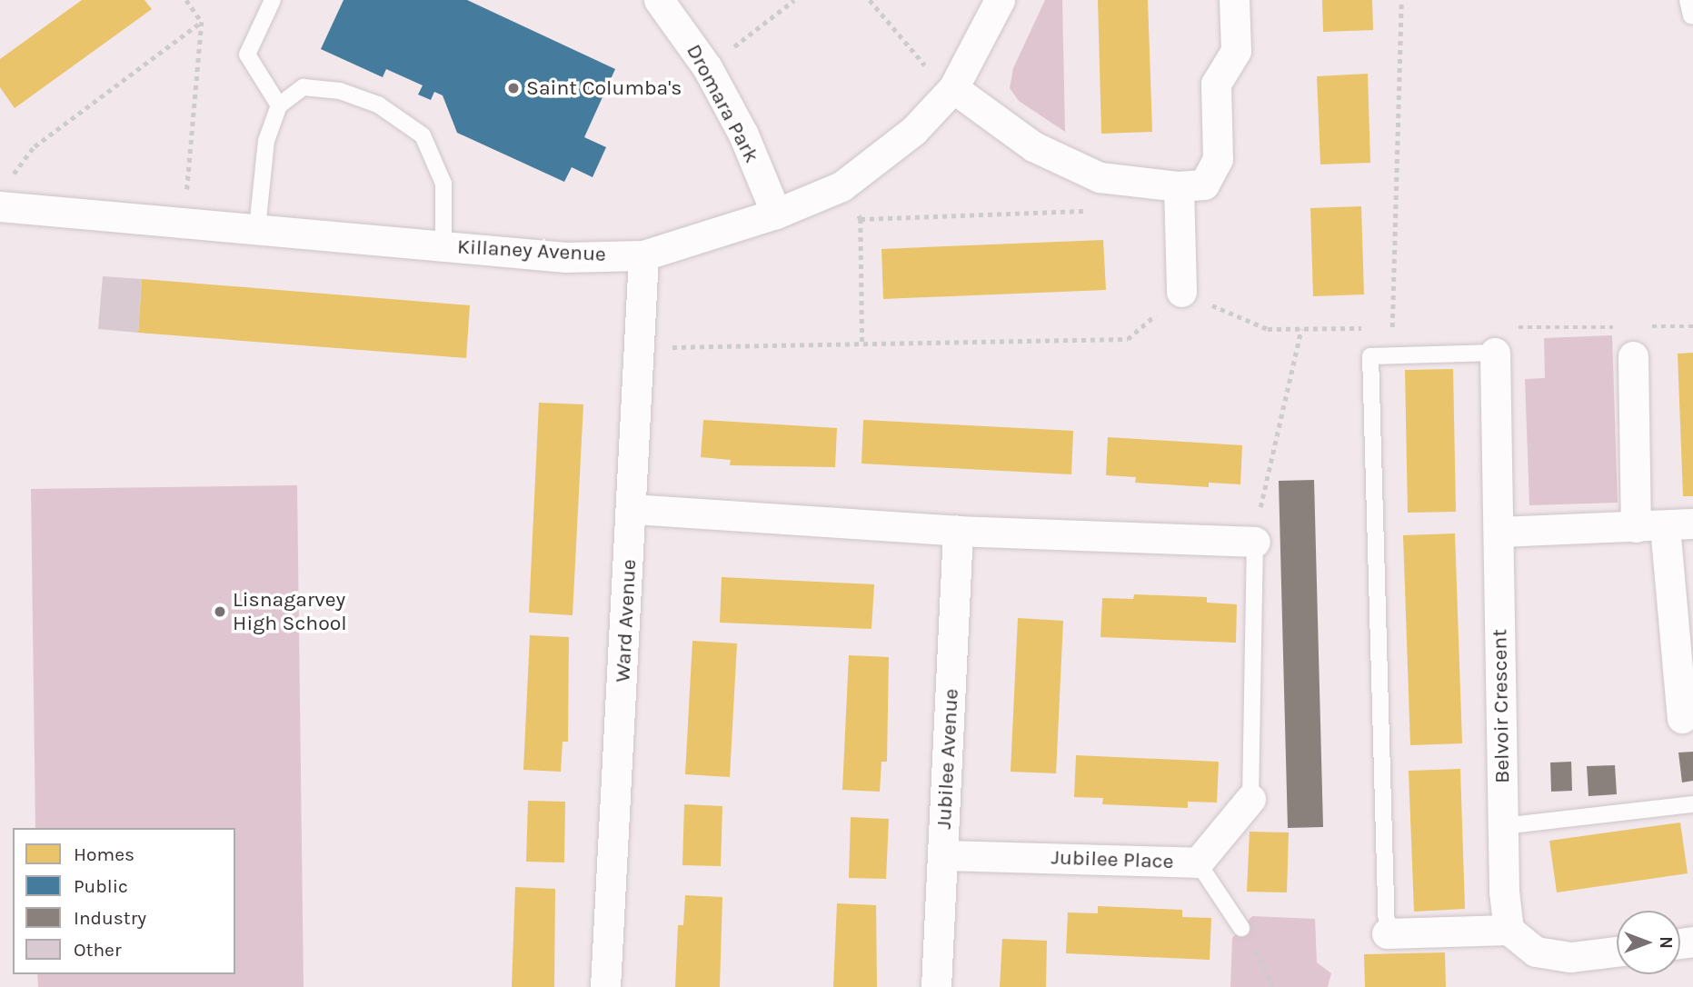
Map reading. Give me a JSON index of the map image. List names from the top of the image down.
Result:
{
  "streets": {
    "street": [
      "Dromara Park",
      "Killaney Avenue",
      "Ward Avenue",
      "Belvoir Crescent",
      "Jubilee Avenue",
      "Jubilee Place"
    ]
  },
  "crossings": [
    ["Dromara Park", "Killaney Avenue"],
    ["Killaney Avenue", "Ward Avenue"],
    ["Jubilee Avenue", "Jubilee Place"]
  ],
  "places": ["Saint Columba's", "Lisnagarvey High School"],
  "legend": [
    "Homes",
    "Public",
    "Industry",
    "Other"
  ],
  "north": "right"
}
